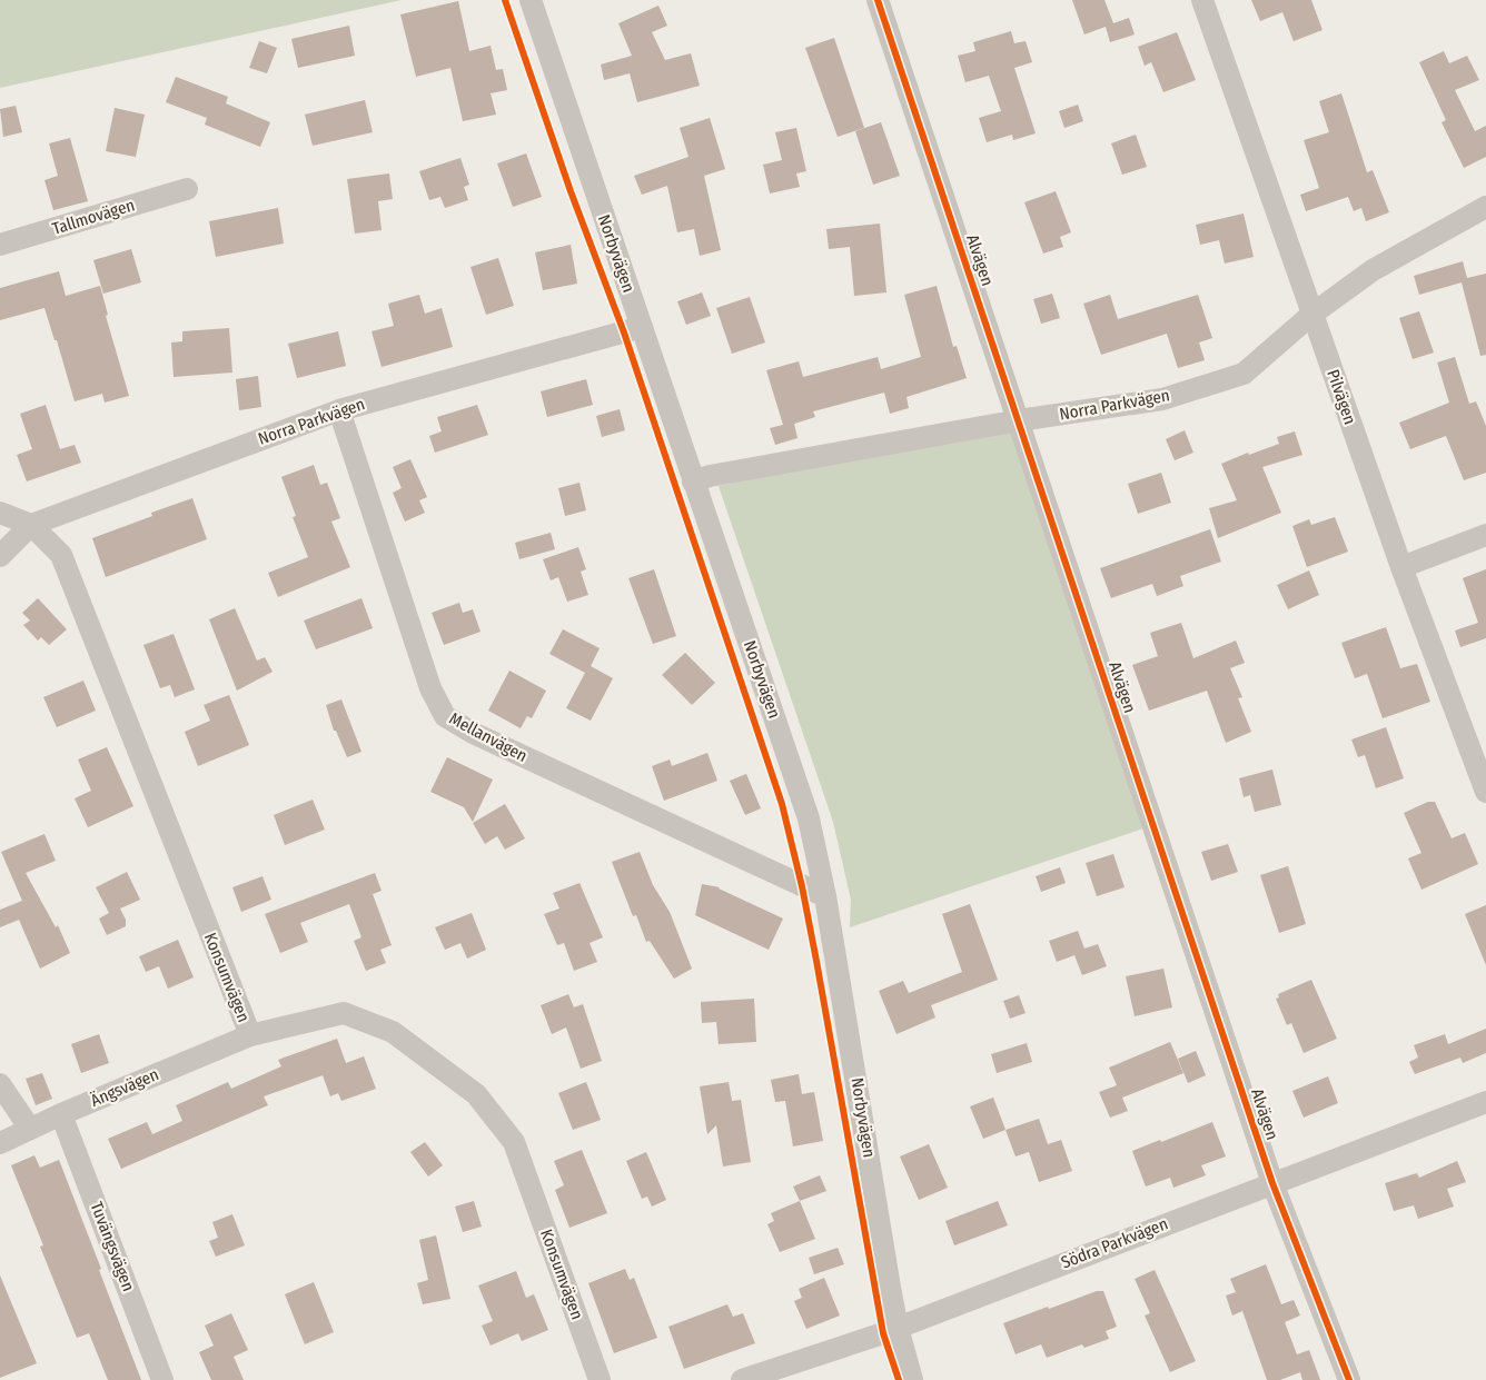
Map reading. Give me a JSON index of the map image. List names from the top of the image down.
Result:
{
  "streets": {
    "street": [
      "Tallmovägen",
      "Norbyvägen",
      "Alvägen",
      "Pilvägen",
      "Norra Parkvägen",
      "Mellanvägen",
      "Konsumvägen",
      "Ängsvägen",
      "Södra Parkvägen",
      "Tuvängsvägen"
    ]
  },
  "crossings": [
    ["Norbyvägen", "Norra Parkvägen"],
    ["Norbyvägen", "Mellanvägen"],
    ["Norbyvägen", "Södra Parkvägen"],
    ["Alvägen", "Norra Parkvägen"],
    ["Alvägen", "Södra Parkvägen"],
    ["Pilvägen", "Norra Parkvägen"],
    ["Norra Parkvägen", "Mellanvägen"],
    ["Norra Parkvägen", "Konsumvägen"],
    ["Konsumvägen", "Ängsvägen"],
    ["Ängsvägen", "Tuvängsvägen"]
  ]
}
